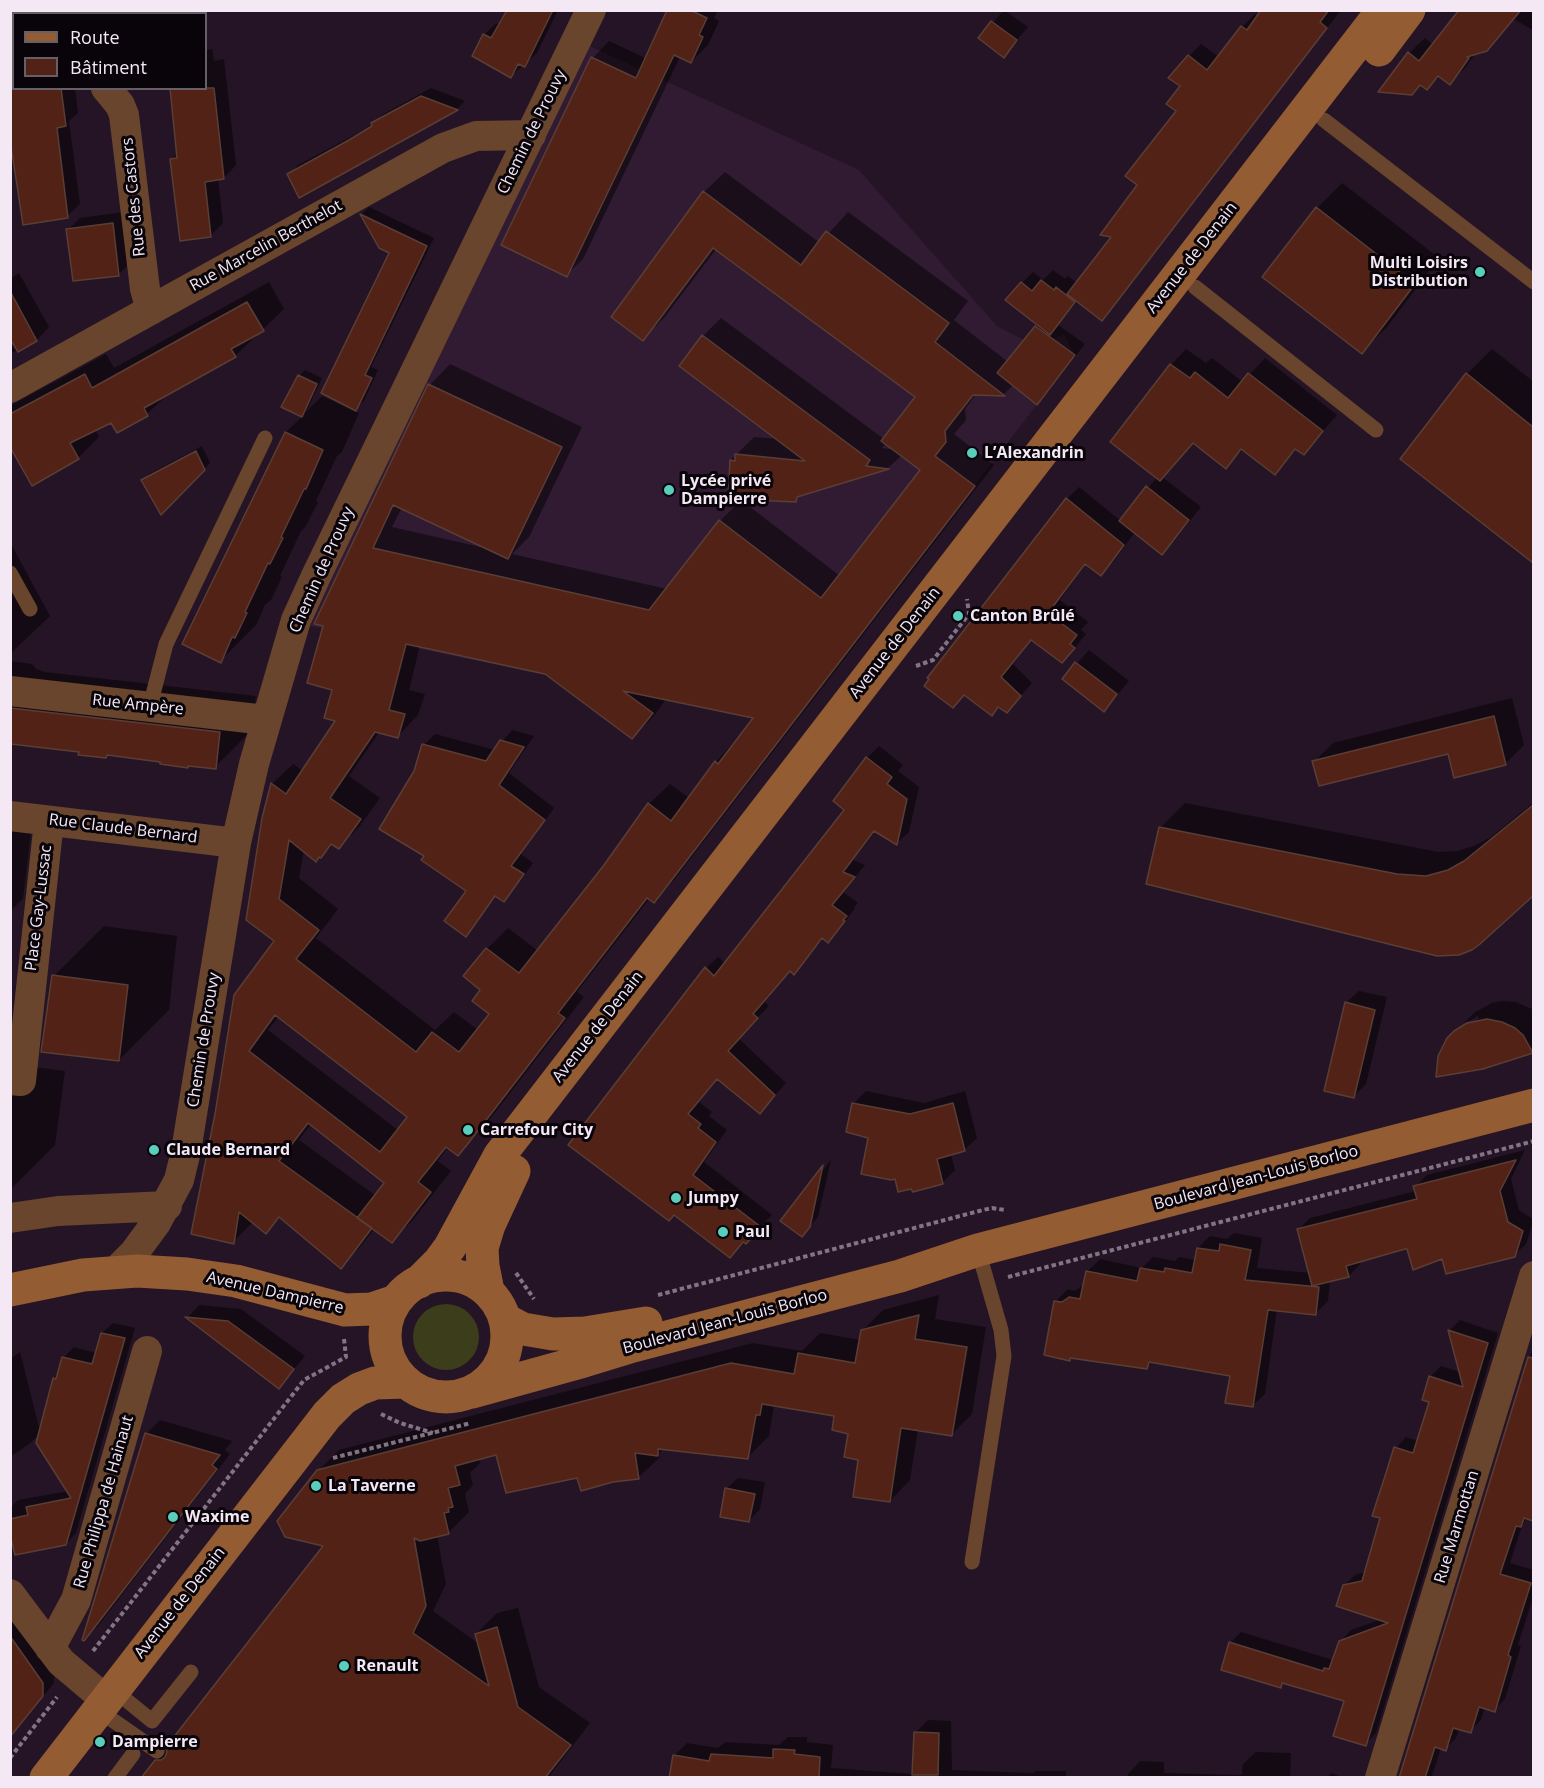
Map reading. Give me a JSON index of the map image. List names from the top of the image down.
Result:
{
  "streets": {
    "main road": ["Avenue de Denain", "Boulevard Jean-Louis Borloo", "Avenue Dampierre"],
    "street": [
      "Chemin de Prouvy",
      "Rue des Castors",
      "Rue Marcelin Berthelot",
      "Rue Ampère",
      "Rue Claude Bernard",
      "Place Gay-Lussac",
      "Rue Philippa de Hainaut",
      "Rue Marmottan"
    ]
  },
  "crossings": [
    ["Chemin de Prouvy", "Rue Marcelin Berthelot"],
    ["Chemin de Prouvy", "Rue Ampère"],
    ["Chemin de Prouvy", "Rue Claude Bernard"],
    ["Chemin de Prouvy", "Avenue Dampierre"],
    ["Rue des Castors", "Rue Marcelin Berthelot"],
    ["Avenue de Denain", "Boulevard Jean-Louis Borloo"],
    ["Avenue de Denain", "Avenue Dampierre"],
    ["Rue Claude Bernard", "Place Gay-Lussac"],
    ["Boulevard Jean-Louis Borloo", "Avenue Dampierre"]
  ],
  "places": [
    "Multi Loisirs Distribution",
    "L’Alexandrin",
    "Lycée privé Dampierre",
    "Canton Brûlé",
    "Carrefour City",
    "Claude Bernard",
    "Jumpy",
    "Paul",
    "La Taverne",
    "Waxime",
    "Renault",
    "Dampierre"
  ],
  "legend": ["Route", "Bâtiment"]
}
